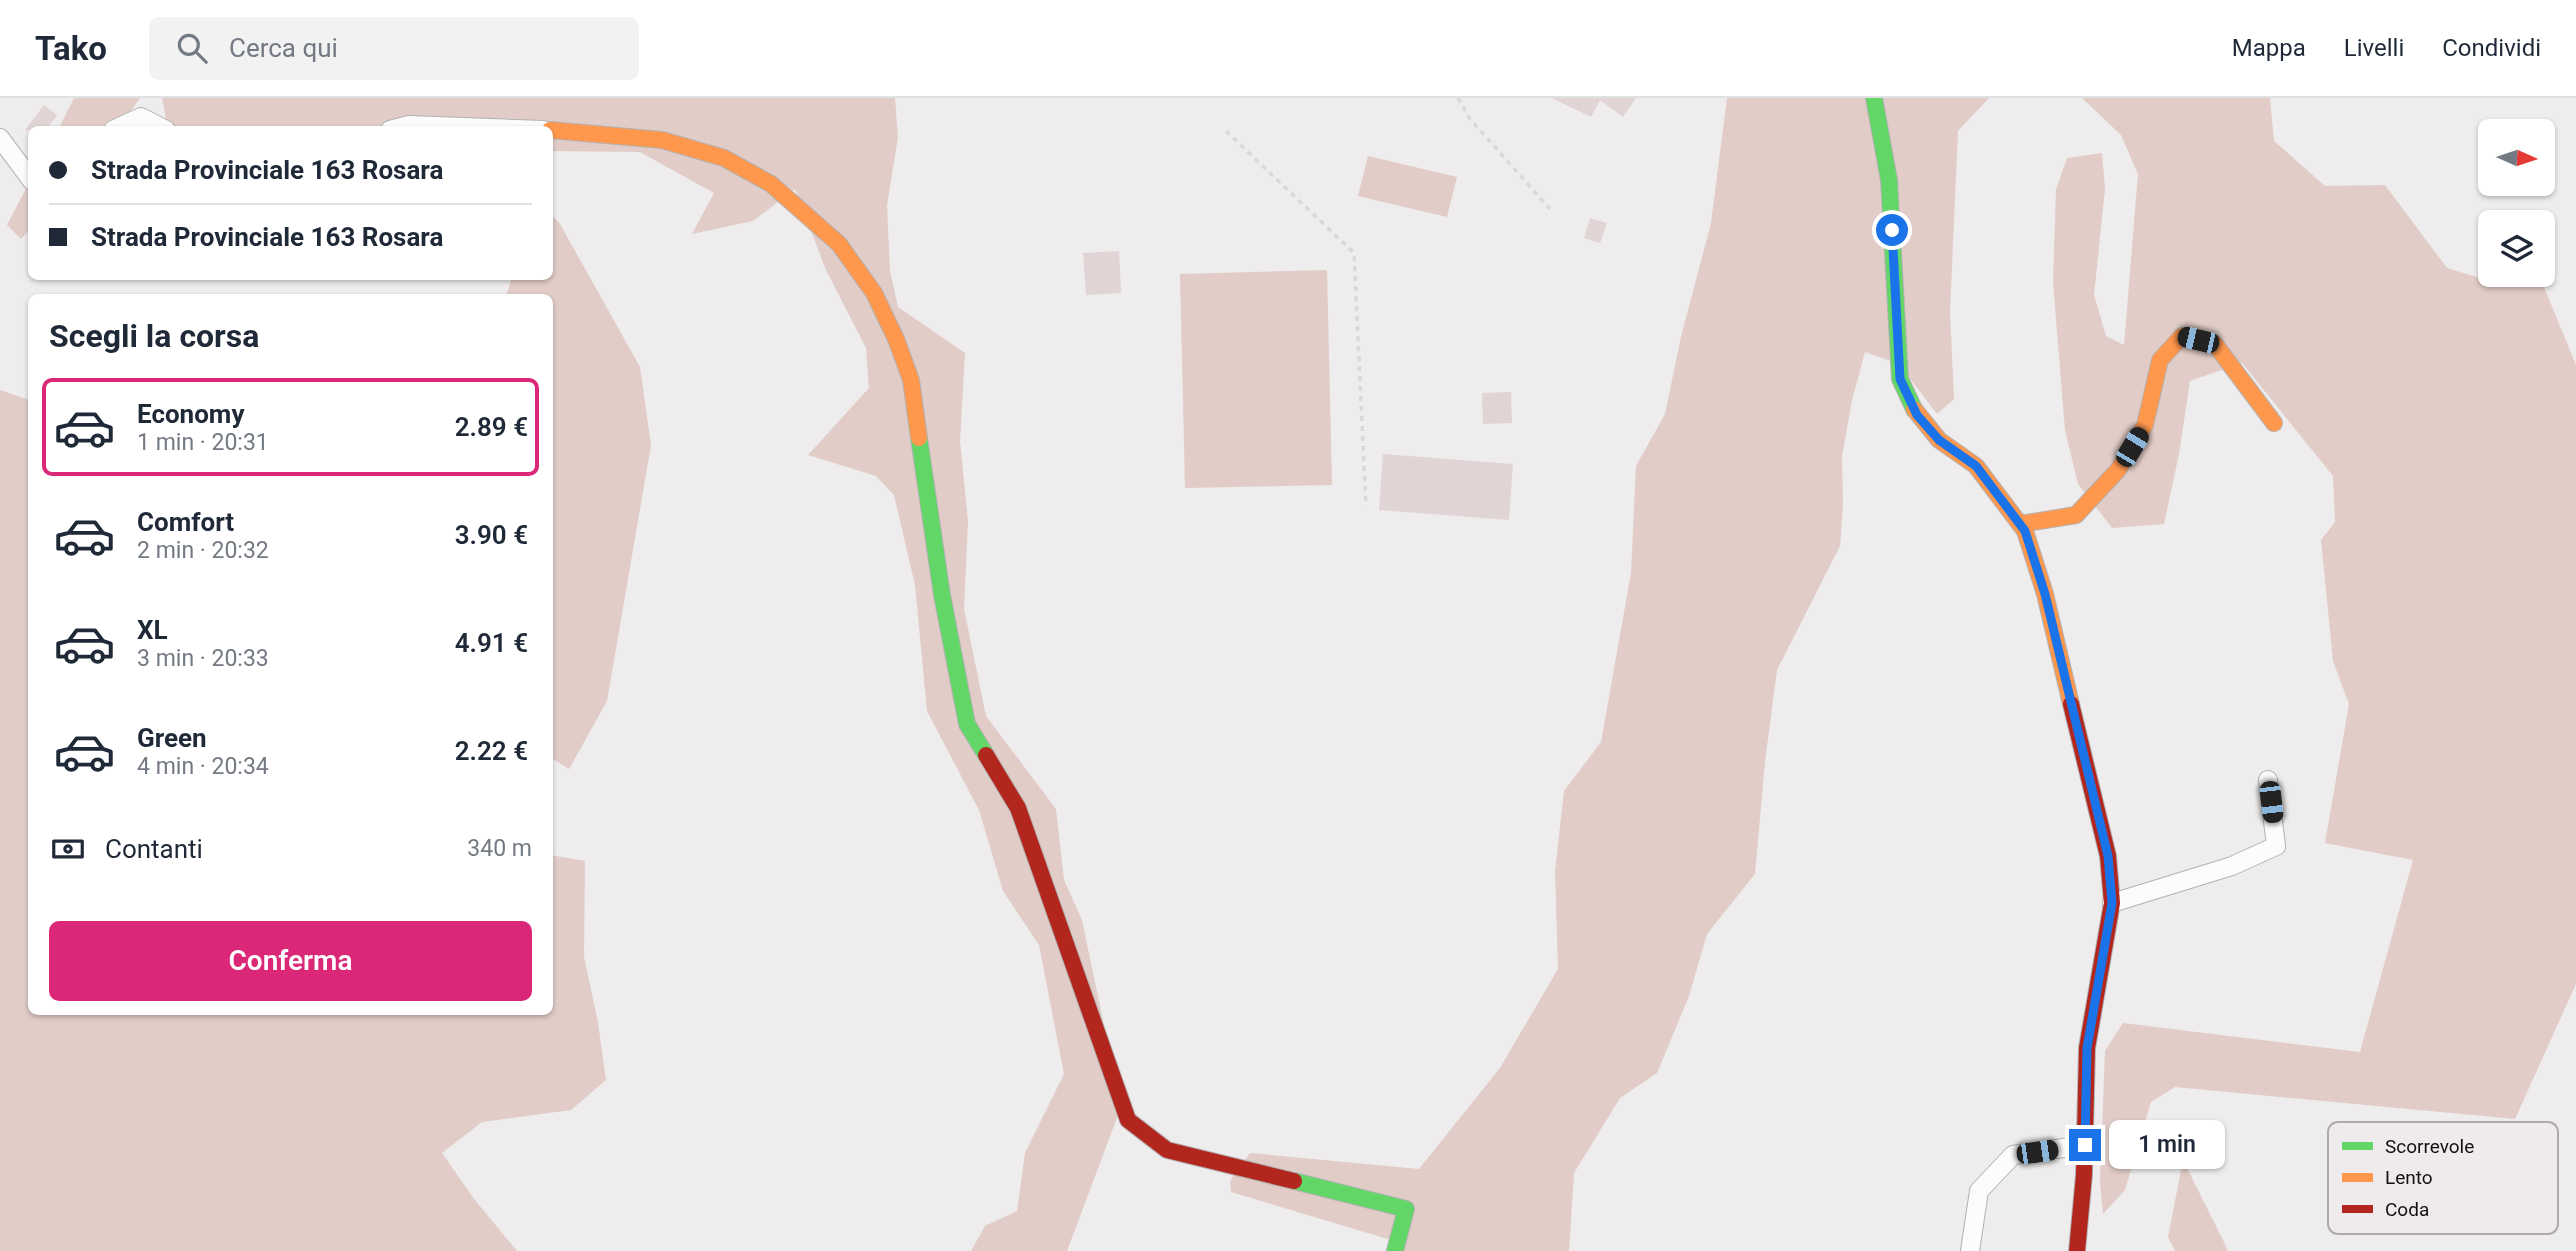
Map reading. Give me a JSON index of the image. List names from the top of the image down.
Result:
{
  "legend": ["Scorrevole", "Lento", "Coda"],
  "north": "right",
  "page": {
    "header": "Tako",
    "search": "Cerca qui",
    "nav": ["Mappa", "Livelli", "Condividi"],
    "banner": ["Strada Provinciale 163 Rosara", "Strada Provinciale 163 Rosara"],
    "heading": "Scegli la corsa",
    "list": [
      {
        "name": "Economy",
        "note": "1 min · 20:31",
        "value": "2.89 €"
      },
      {
        "name": "Comfort",
        "note": "2 min · 20:32",
        "value": "3.90 €"
      },
      {
        "name": "XL",
        "note": "3 min · 20:33",
        "value": "4.91 €"
      },
      {
        "name": "Green",
        "note": "4 min · 20:34",
        "value": "2.22 €"
      }
    ],
    "pay": ["Contanti", "340 m"],
    "buttons": "Conferma",
    "bubble": "1 min"
  }
}
